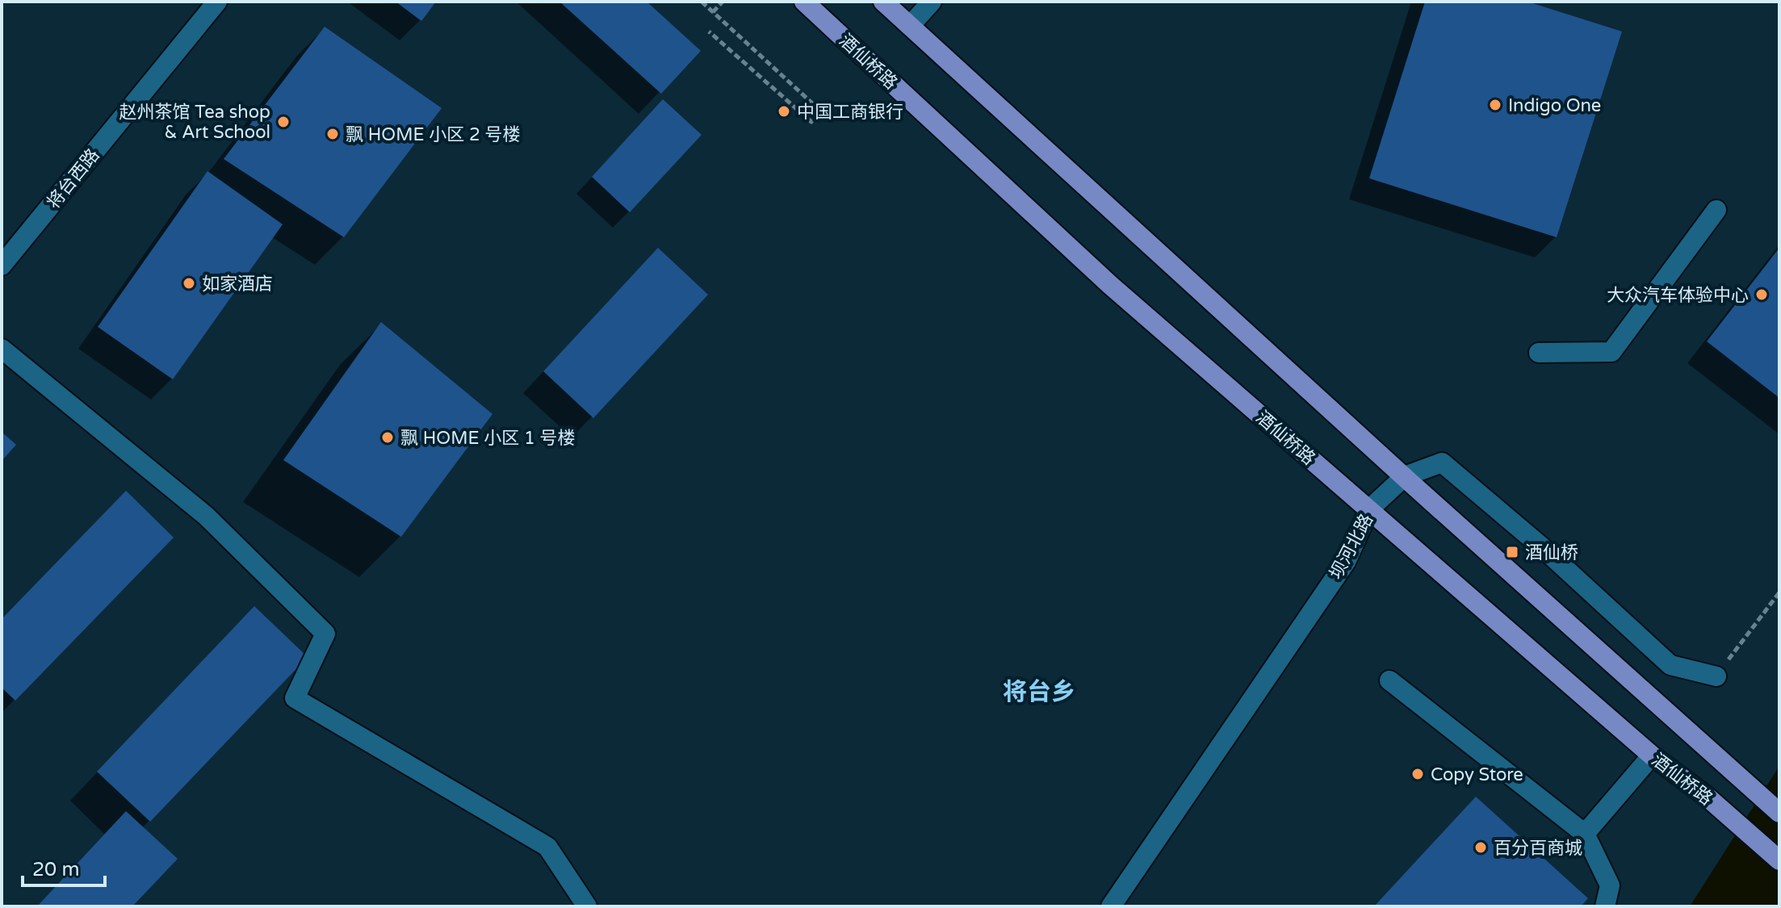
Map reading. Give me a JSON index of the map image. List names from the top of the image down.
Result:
{
  "streets": {
    "main road": ["酒仙桥路"],
    "street": ["将台西路", "坝河北路"]
  },
  "crossings": [
    ["酒仙桥路", "坝河北路"]
  ],
  "districts": ["将台乡"],
  "places": {
    "other": [
      "Indigo One",
      "中国工商银行",
      "赵州茶馆 Tea shop & Art School",
      "飘 HOME 小区 2 号楼",
      "如家酒店",
      "大众汽车体验中心",
      "飘 HOME 小区 1 号楼",
      "Copy Store",
      "百分百商城"
    ],
    "transit": ["酒仙桥"]
  },
  "scale_bar": "20 m"
}
